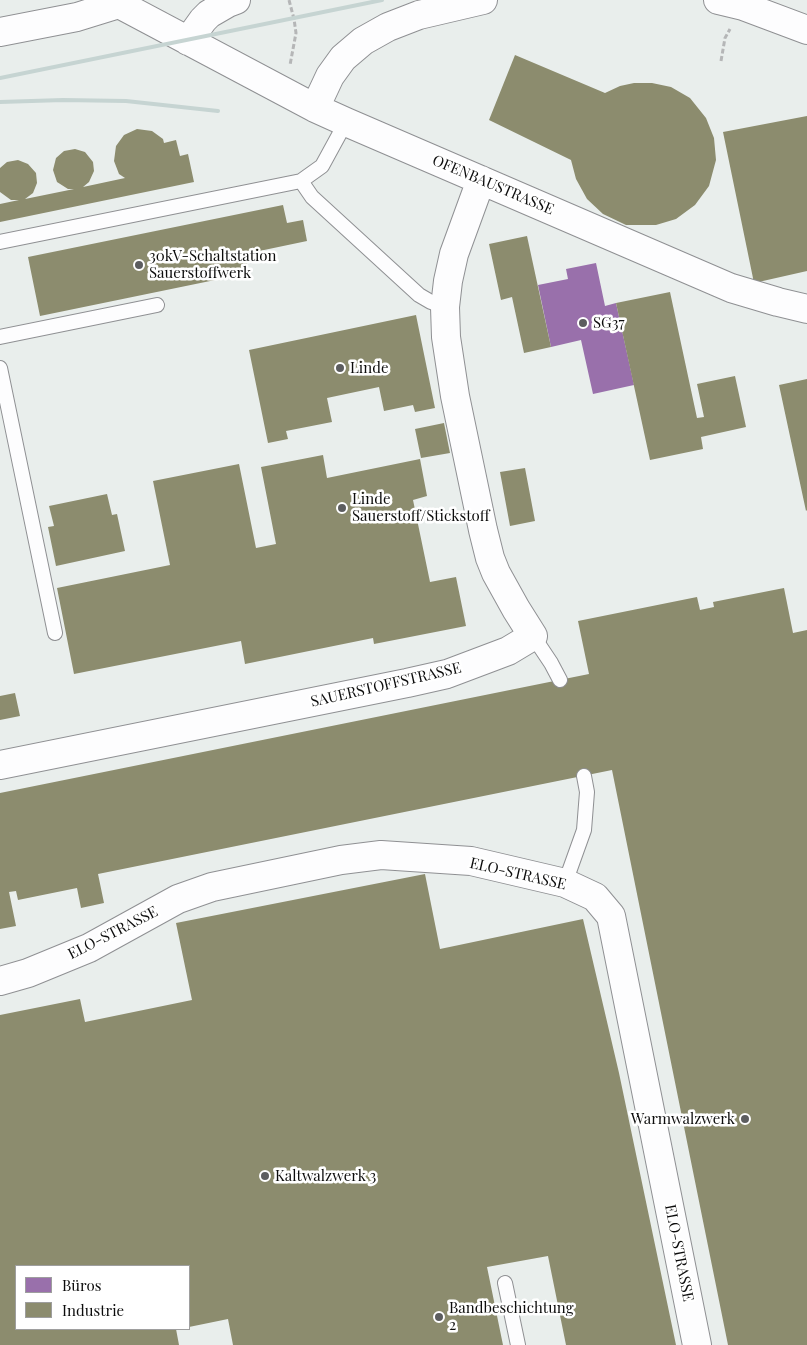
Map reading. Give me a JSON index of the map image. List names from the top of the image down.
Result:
{
  "streets": {
    "street": ["OFENBAUSTRASSE", "SAUERSTOFFSTRASSE", "ELO-STRASSE"]
  },
  "places": [
    "30kV-Schaltstation Sauerstoffwerk",
    "SG37",
    "Linde",
    "Linde Sauerstoff/Stickstoff",
    "Warmwalzwerk",
    "Kaltwalzwerk 3",
    "Bandbeschichtung 2"
  ],
  "legend": ["Büros", "Industrie"]
}
